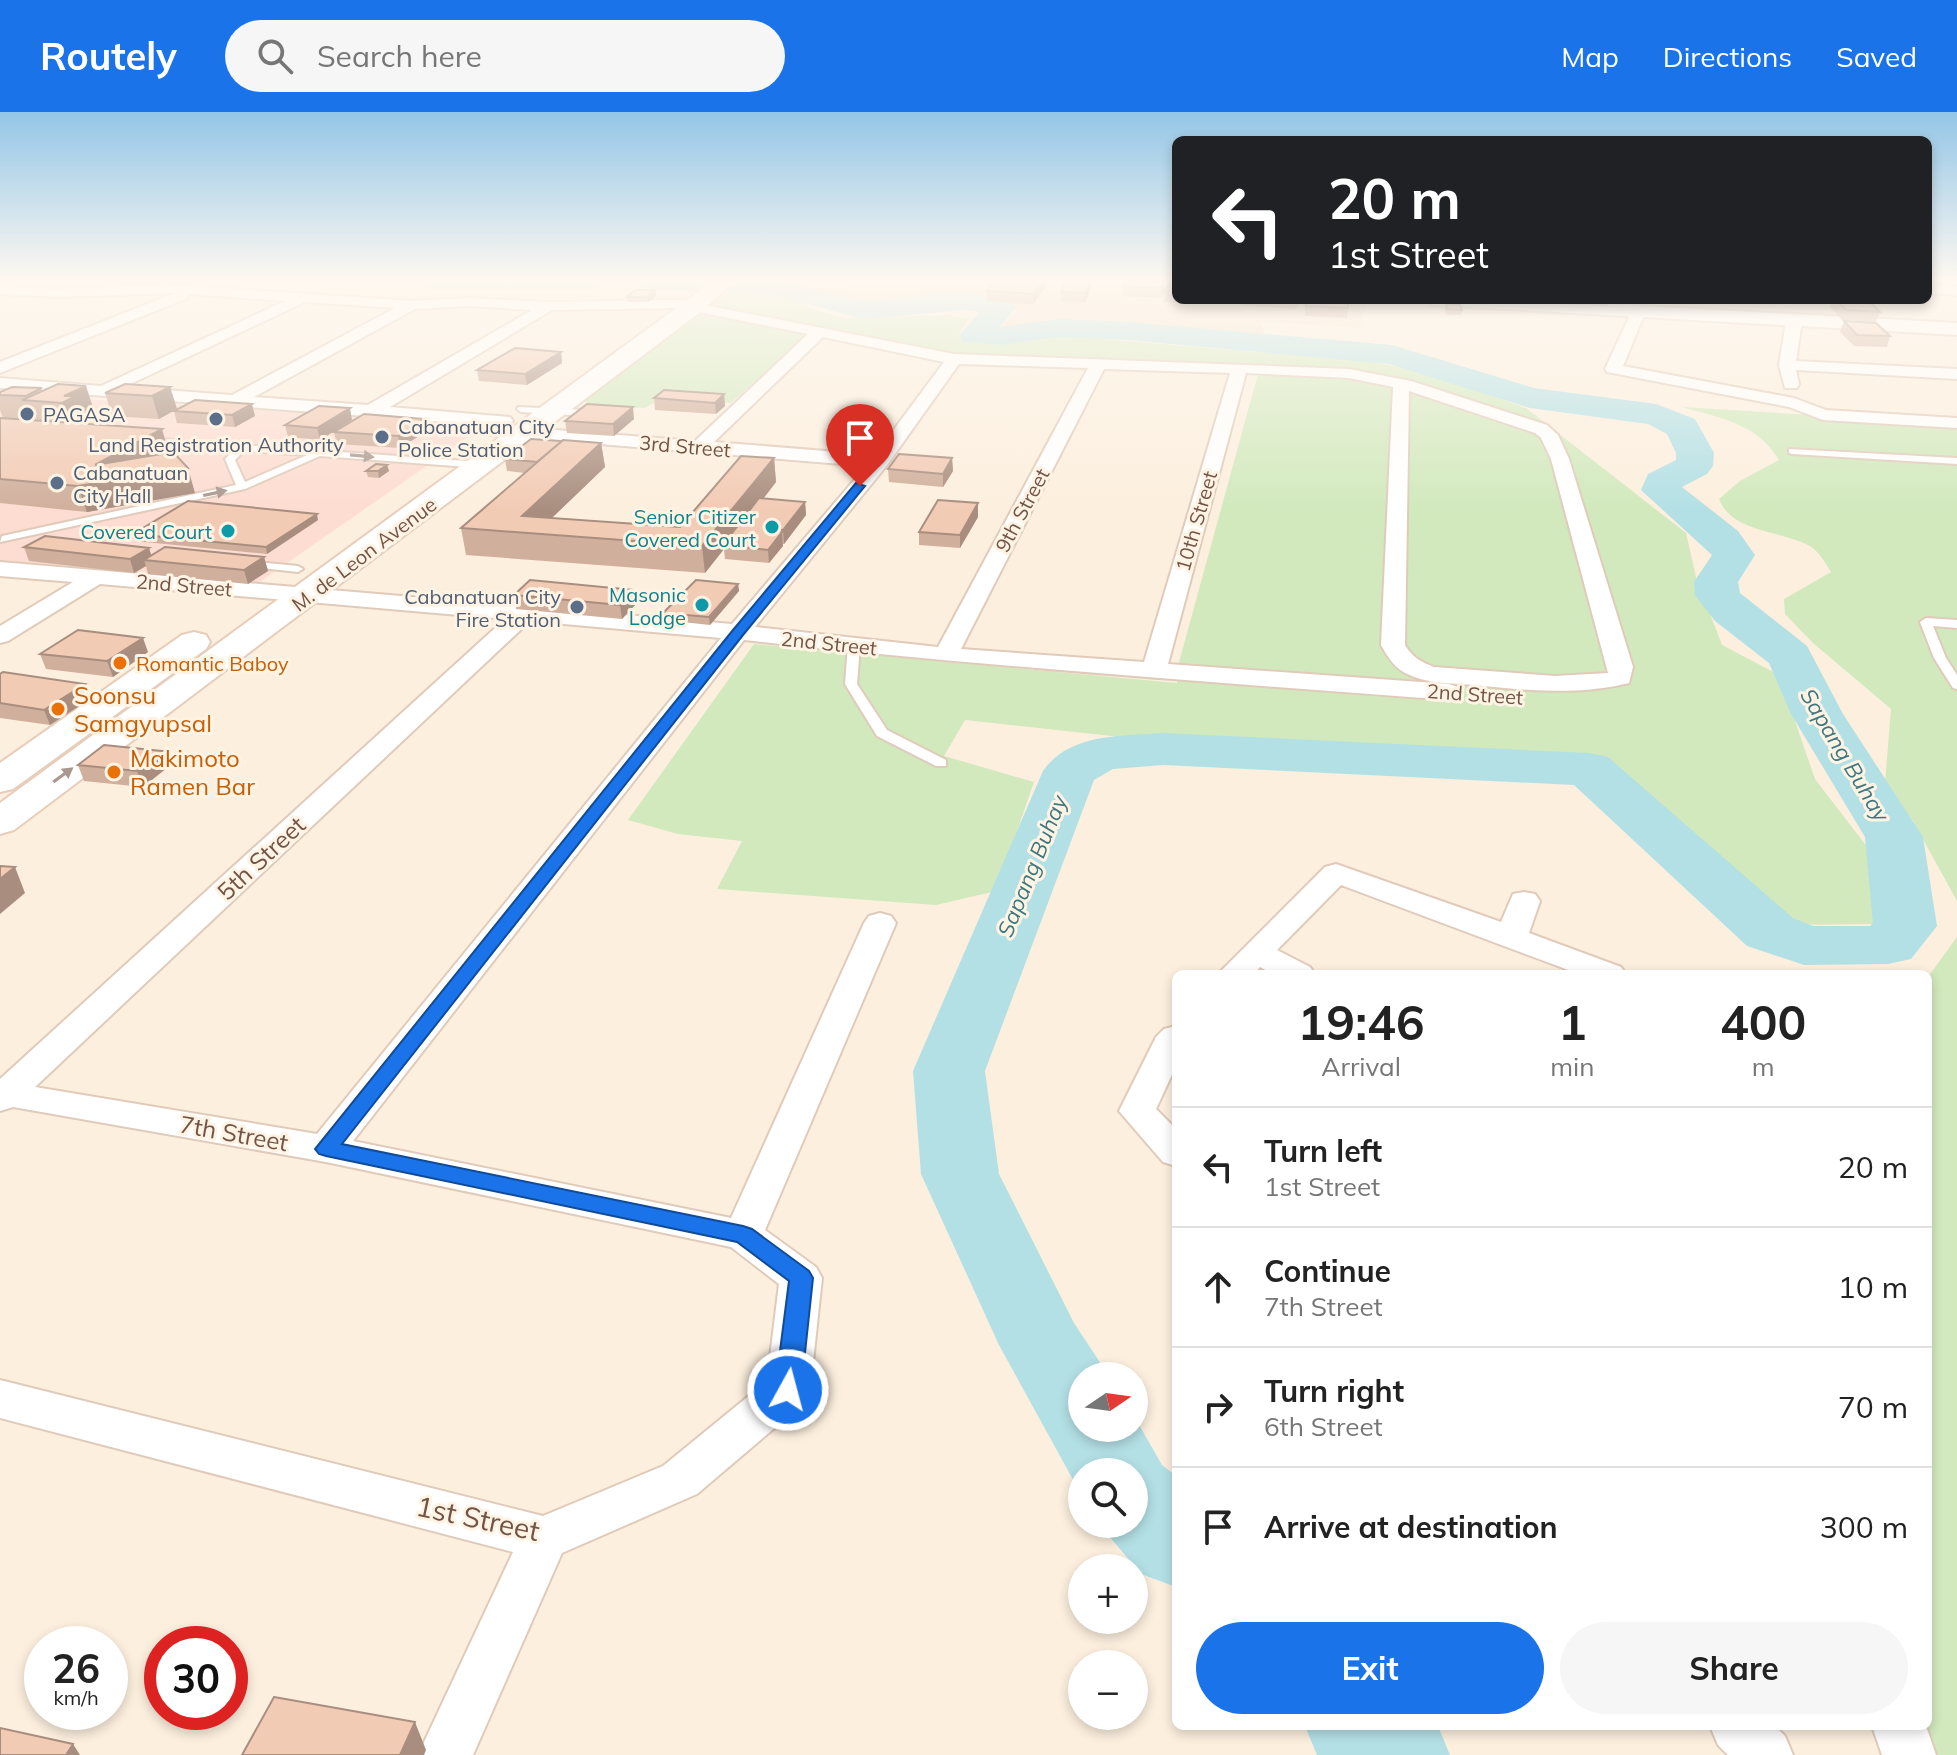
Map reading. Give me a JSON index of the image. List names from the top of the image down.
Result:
{
  "streets": {
    "main road": ["M. de Leon Avenue"],
    "street": [
      "3rd Street",
      "9th Street",
      "10th Street",
      "2nd Street",
      "5th Street",
      "7th Street",
      "1st Street"
    ]
  },
  "crossings": [
    ["3rd Street", "M. de Leon Avenue"],
    ["9th Street", "2nd Street"],
    ["10th Street", "2nd Street"],
    ["M. de Leon Avenue", "2nd Street"],
    ["2nd Street", "5th Street"],
    ["5th Street", "7th Street"],
    ["7th Street", "1st Street"]
  ],
  "water": ["Sapang Buhay"],
  "places": [
    "PAGASA",
    "Land Registration Authority",
    "Cabanatuan City Police Station",
    "Cabanatuan City Hall",
    "Senior Citizer Covered Court",
    "Covered Court",
    "Masonic Lodge",
    "Cabanatuan City Fire Station",
    "Romantic Baboy",
    "Soonsu Samgyupsal",
    "Makimoto Ramen Bar"
  ],
  "north": "right",
  "page": {
    "header": "Routely",
    "search": "Search here",
    "nav": ["Map", "Directions", "Saved"],
    "turn": ["20 m", "1st Street"],
    "eta": [
      "19:46",
      "Arrival",
      "1",
      "min",
      "400",
      "m"
    ],
    "list": [
      {
        "name": "Turn left",
        "note": "1st Street",
        "value": "20 m"
      },
      {
        "name": "Continue",
        "note": "7th Street",
        "value": "10 m"
      },
      {
        "name": "Turn right",
        "note": "6th Street",
        "value": "70 m"
      },
      {
        "name": "Arrive at destination",
        "value": "300 m"
      }
    ],
    "map_buttons": ["+", "−"],
    "buttons": ["Exit", "Share"],
    "speed": "26 km/h",
    "limit": "30"
  }
}
